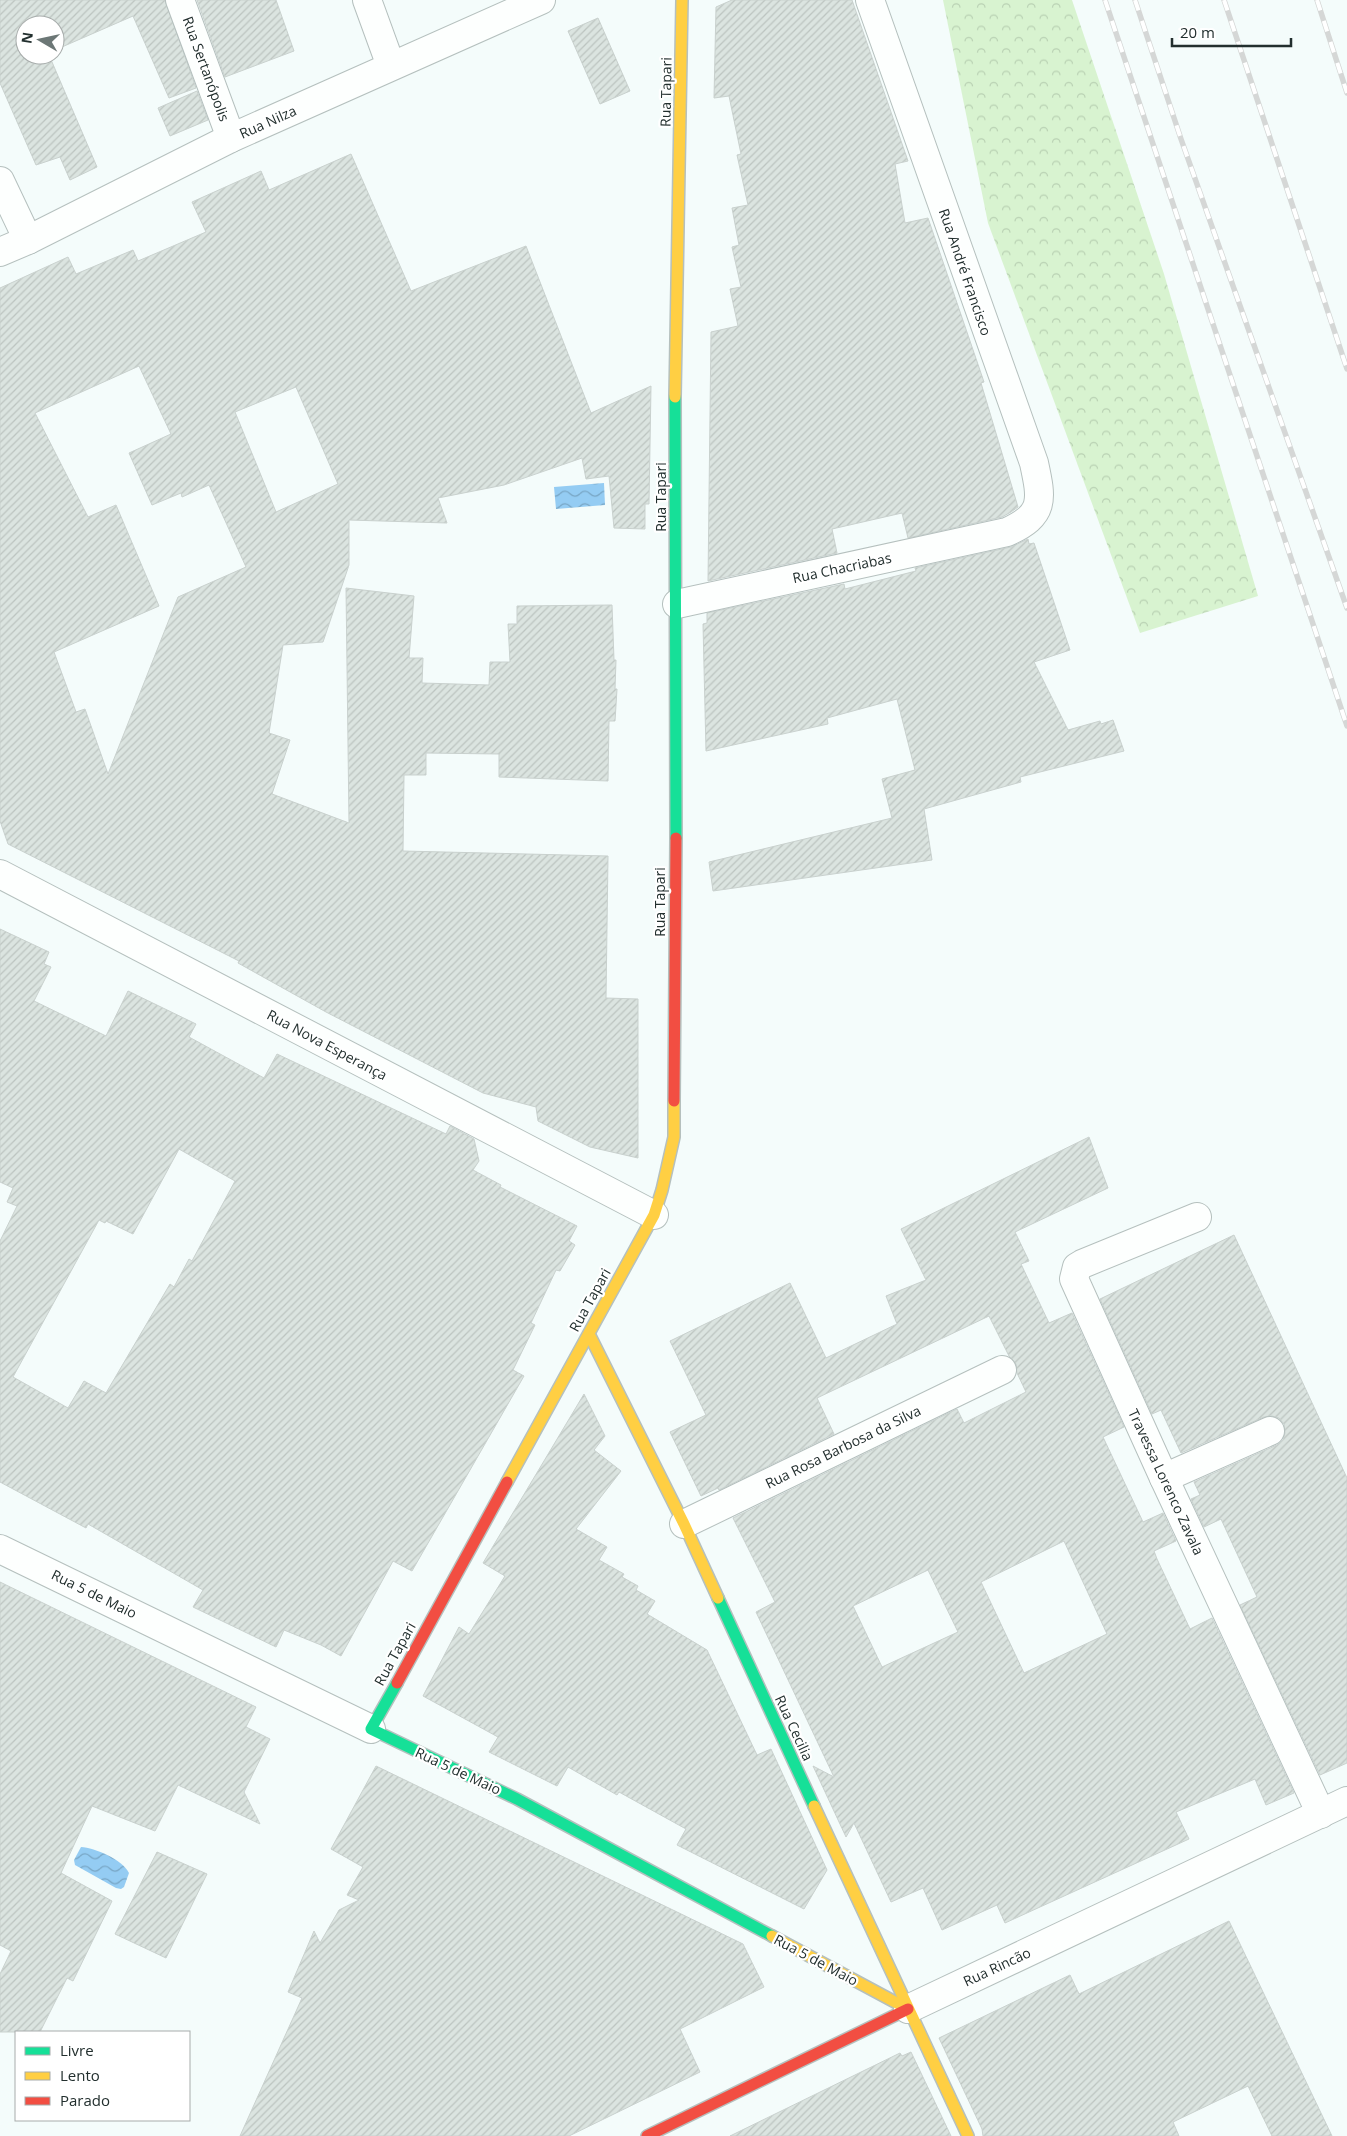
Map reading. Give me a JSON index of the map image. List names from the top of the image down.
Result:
{
  "streets": {
    "street": [
      "Rua Sertanópolis",
      "Rua Tapari",
      "Rua Nilza",
      "Rua André Francisco",
      "Rua Chacriabas",
      "Rua Nova Esperança",
      "Rua Rosa Barbosa da Silva",
      "Travessa Lorenco Zavala",
      "Rua 5 de Maio",
      "Rua Cecilia",
      "Rua Rincão"
    ]
  },
  "crossings": [
    ["Rua Sertanópolis", "Rua Nilza"],
    ["Rua Tapari", "Rua Chacriabas"],
    ["Rua Tapari", "Rua Nova Esperança"],
    ["Rua Tapari", "Rua 5 de Maio"],
    ["Rua Tapari", "Rua Cecilia"],
    ["Rua André Francisco", "Rua Chacriabas"],
    ["Rua Rosa Barbosa da Silva", "Rua Cecilia"],
    ["Travessa Lorenco Zavala", "Rua Rincão"],
    ["Rua 5 de Maio", "Rua Cecilia"],
    ["Rua 5 de Maio", "Rua Rincão"],
    ["Rua Cecilia", "Rua Rincão"]
  ],
  "legend": ["Livre", "Lento", "Parado"],
  "scale_bar": "20 m",
  "north": "left"
}
